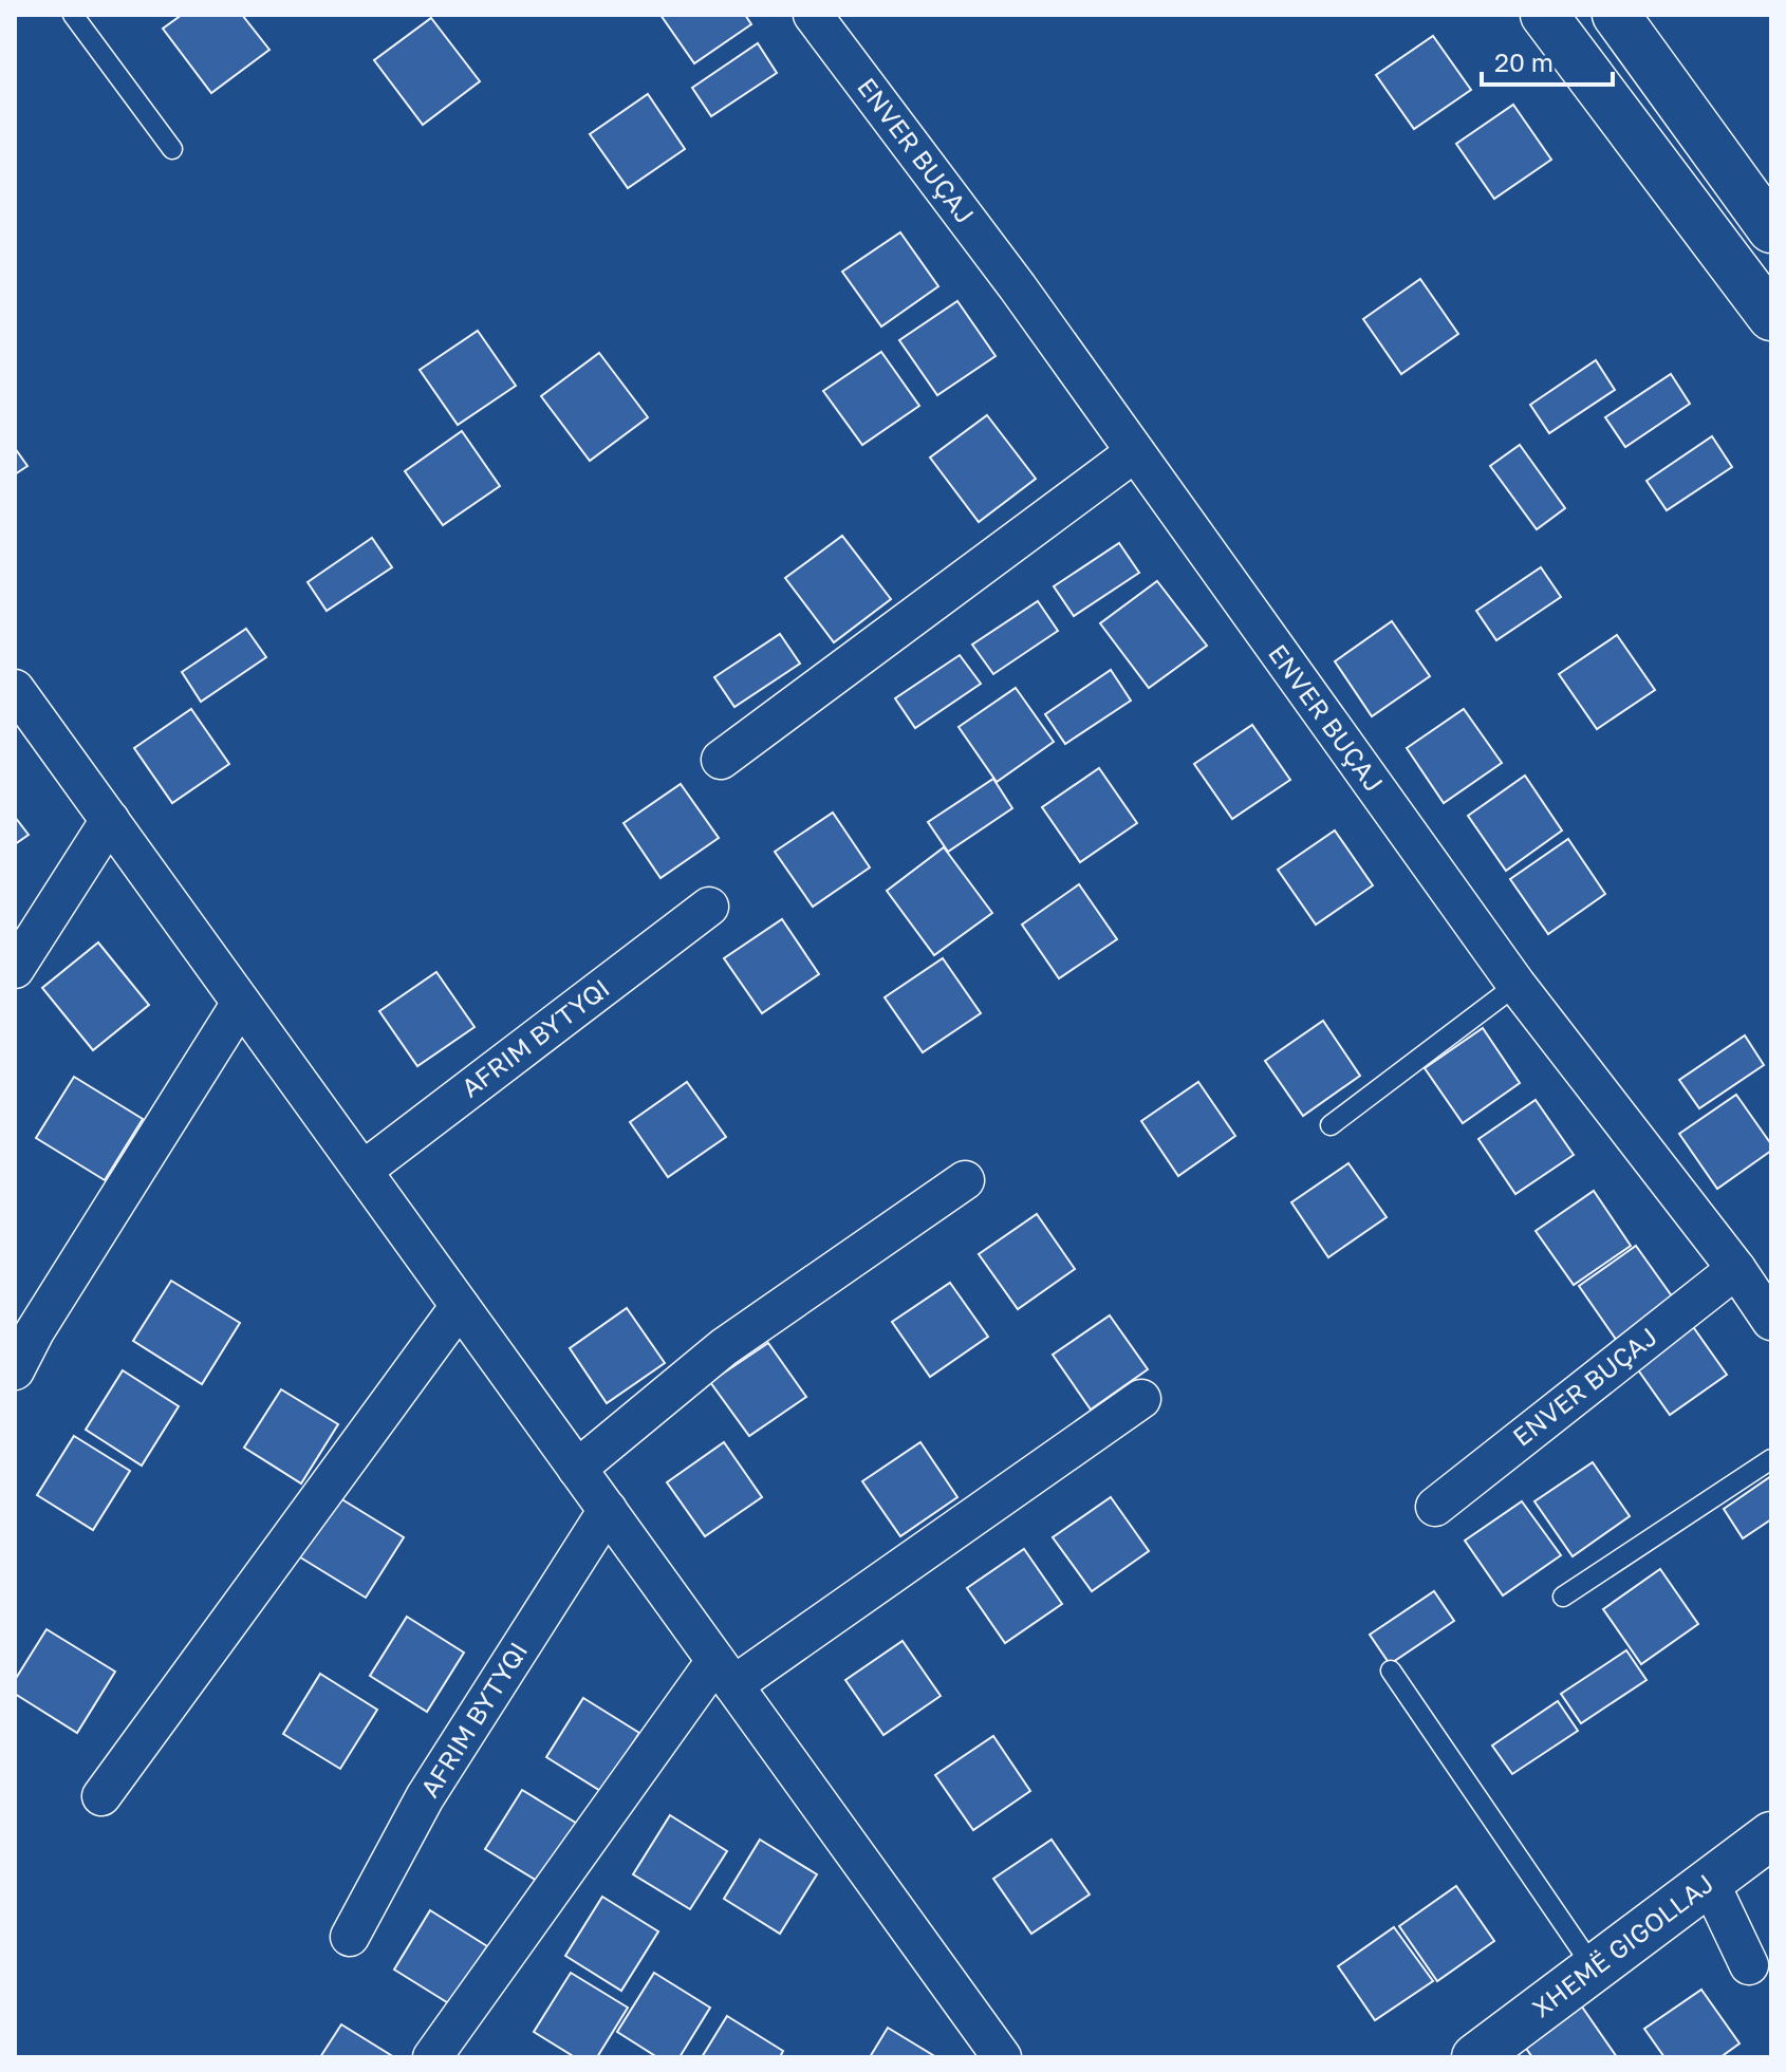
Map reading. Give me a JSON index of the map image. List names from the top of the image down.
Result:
{
  "streets": {
    "main road": ["XHEMË GIGOLLAJ"],
    "street": ["ENVER BUÇAJ", "AFRIM BYTYQI"]
  },
  "scale_bar": "20 m"
}
